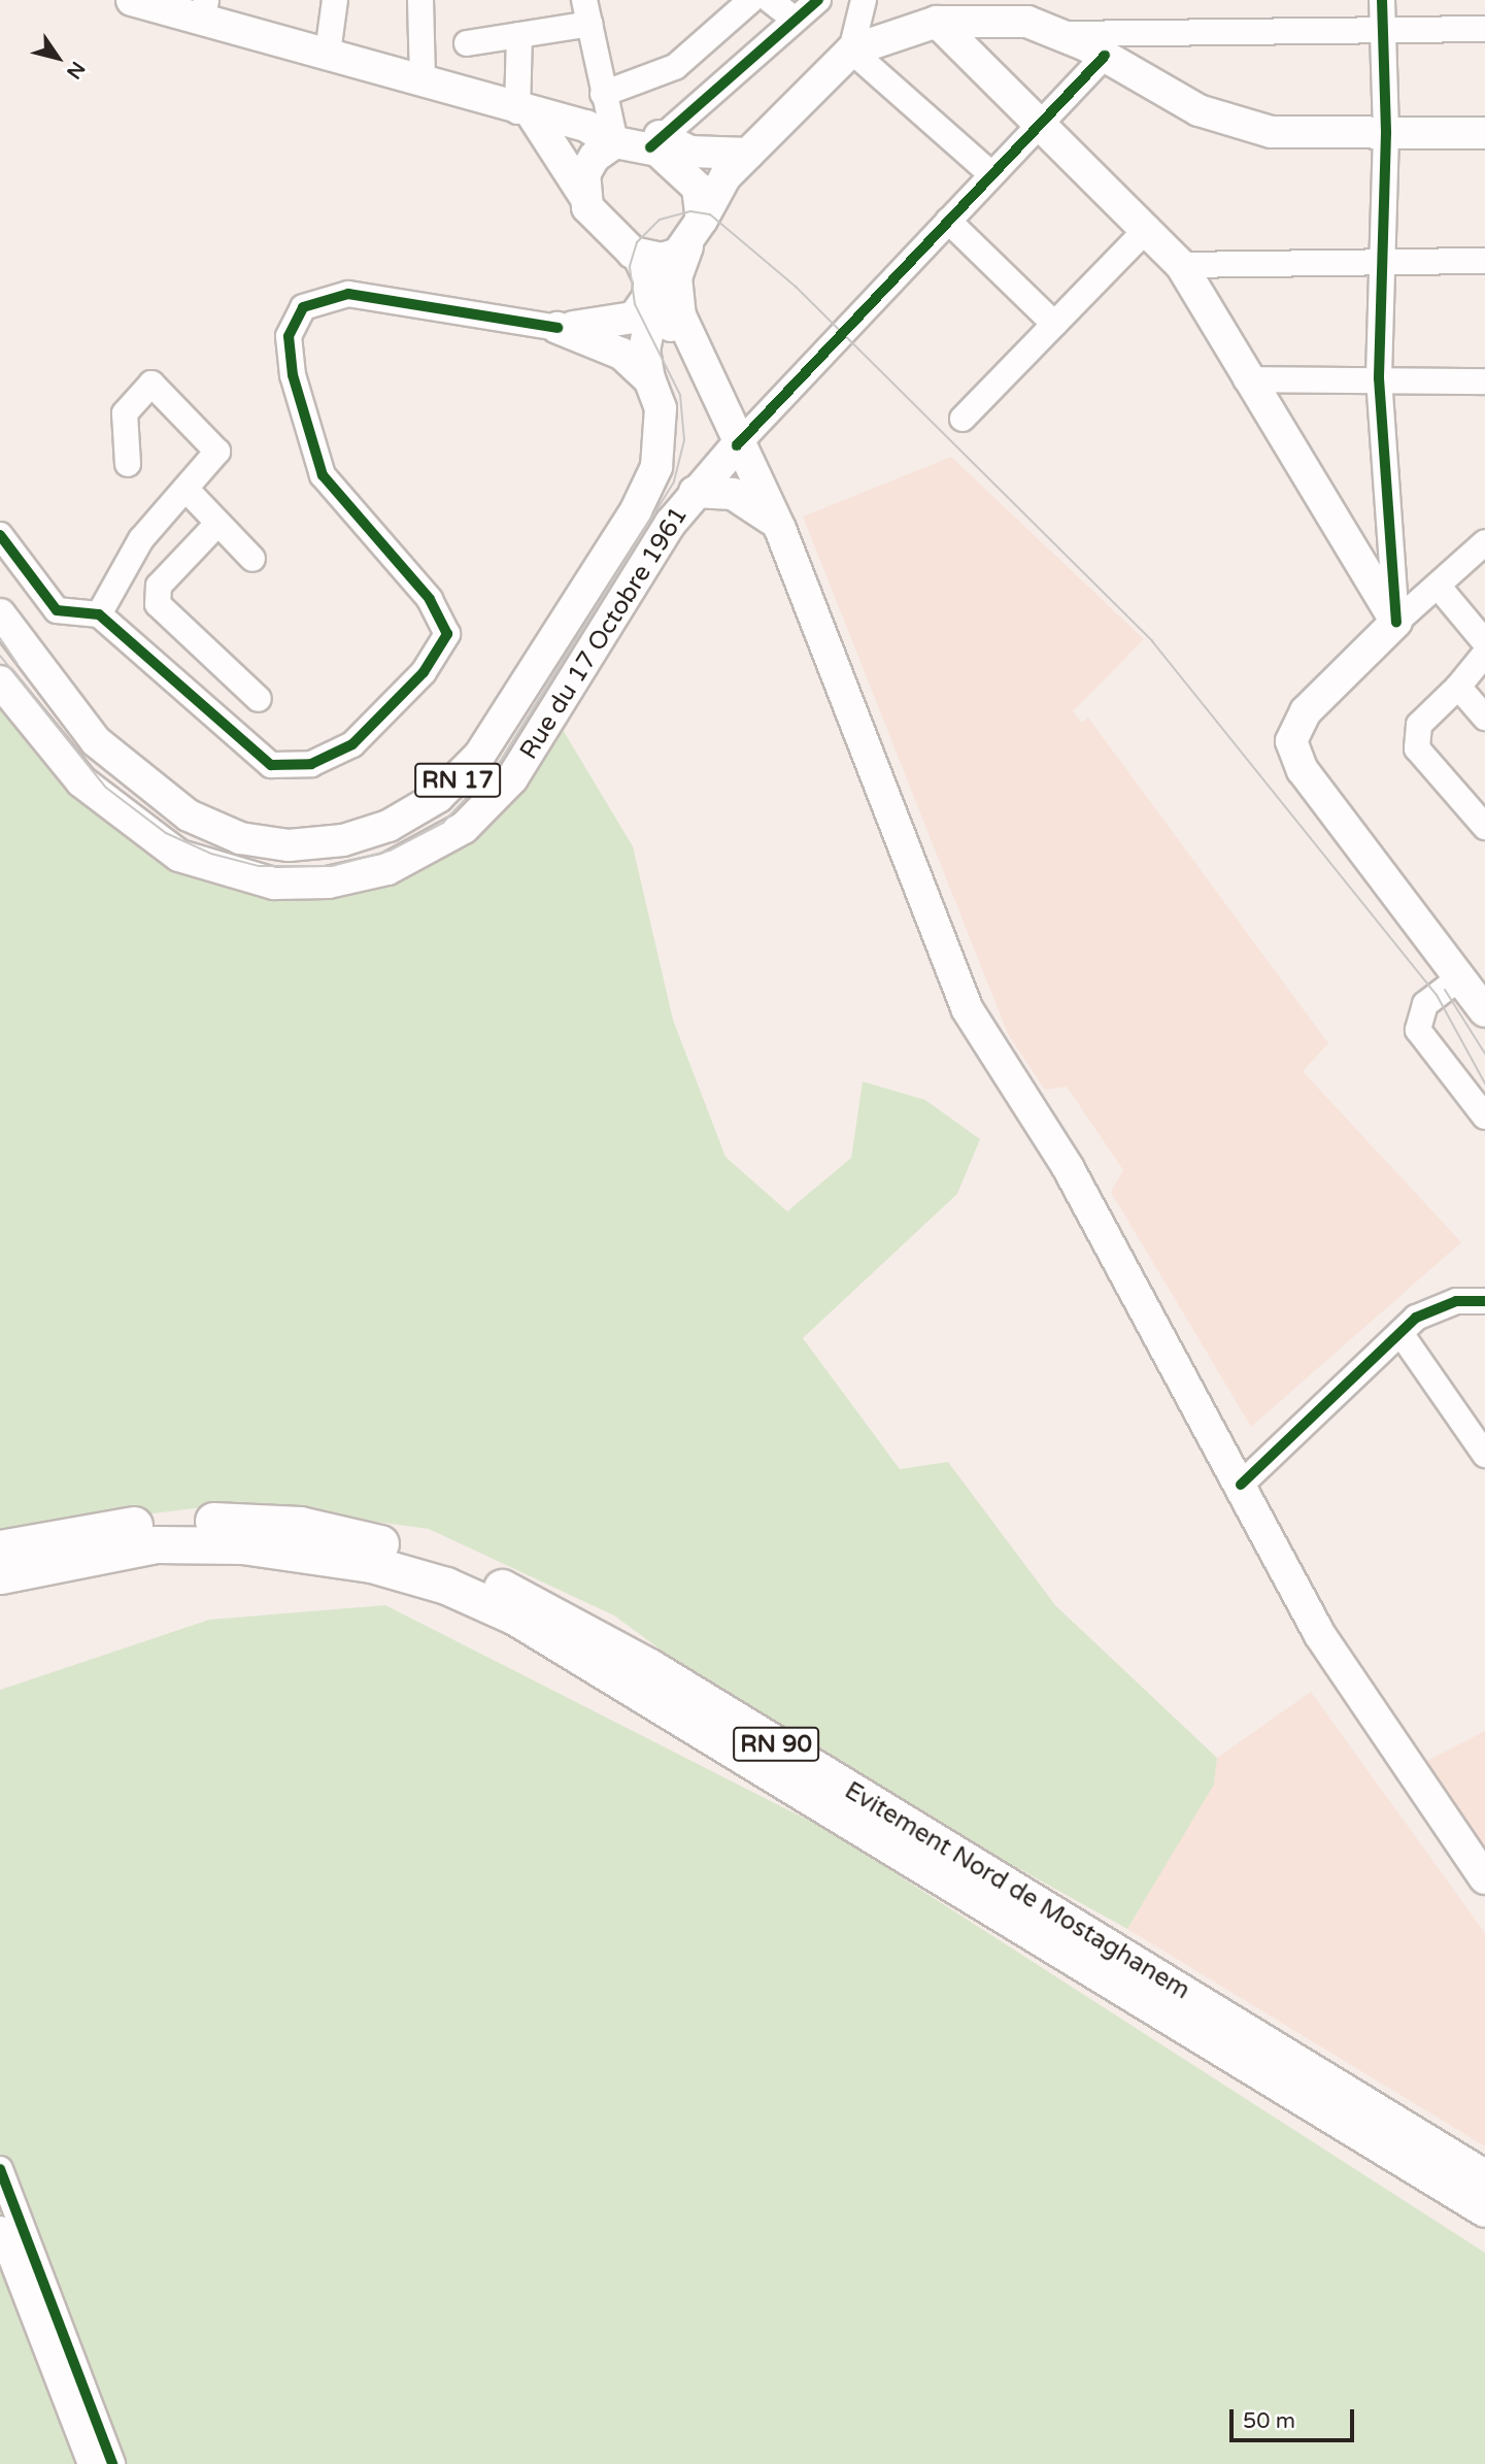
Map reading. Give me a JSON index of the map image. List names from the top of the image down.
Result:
{
  "streets": {
    "highway": ["RN 90", "Evitement Nord de Mostaghanem"],
    "main road": ["Rue du 17 Octobre 1961", "RN 17"]
  },
  "scale_bar": "50 m",
  "north": "bottom right"
}
